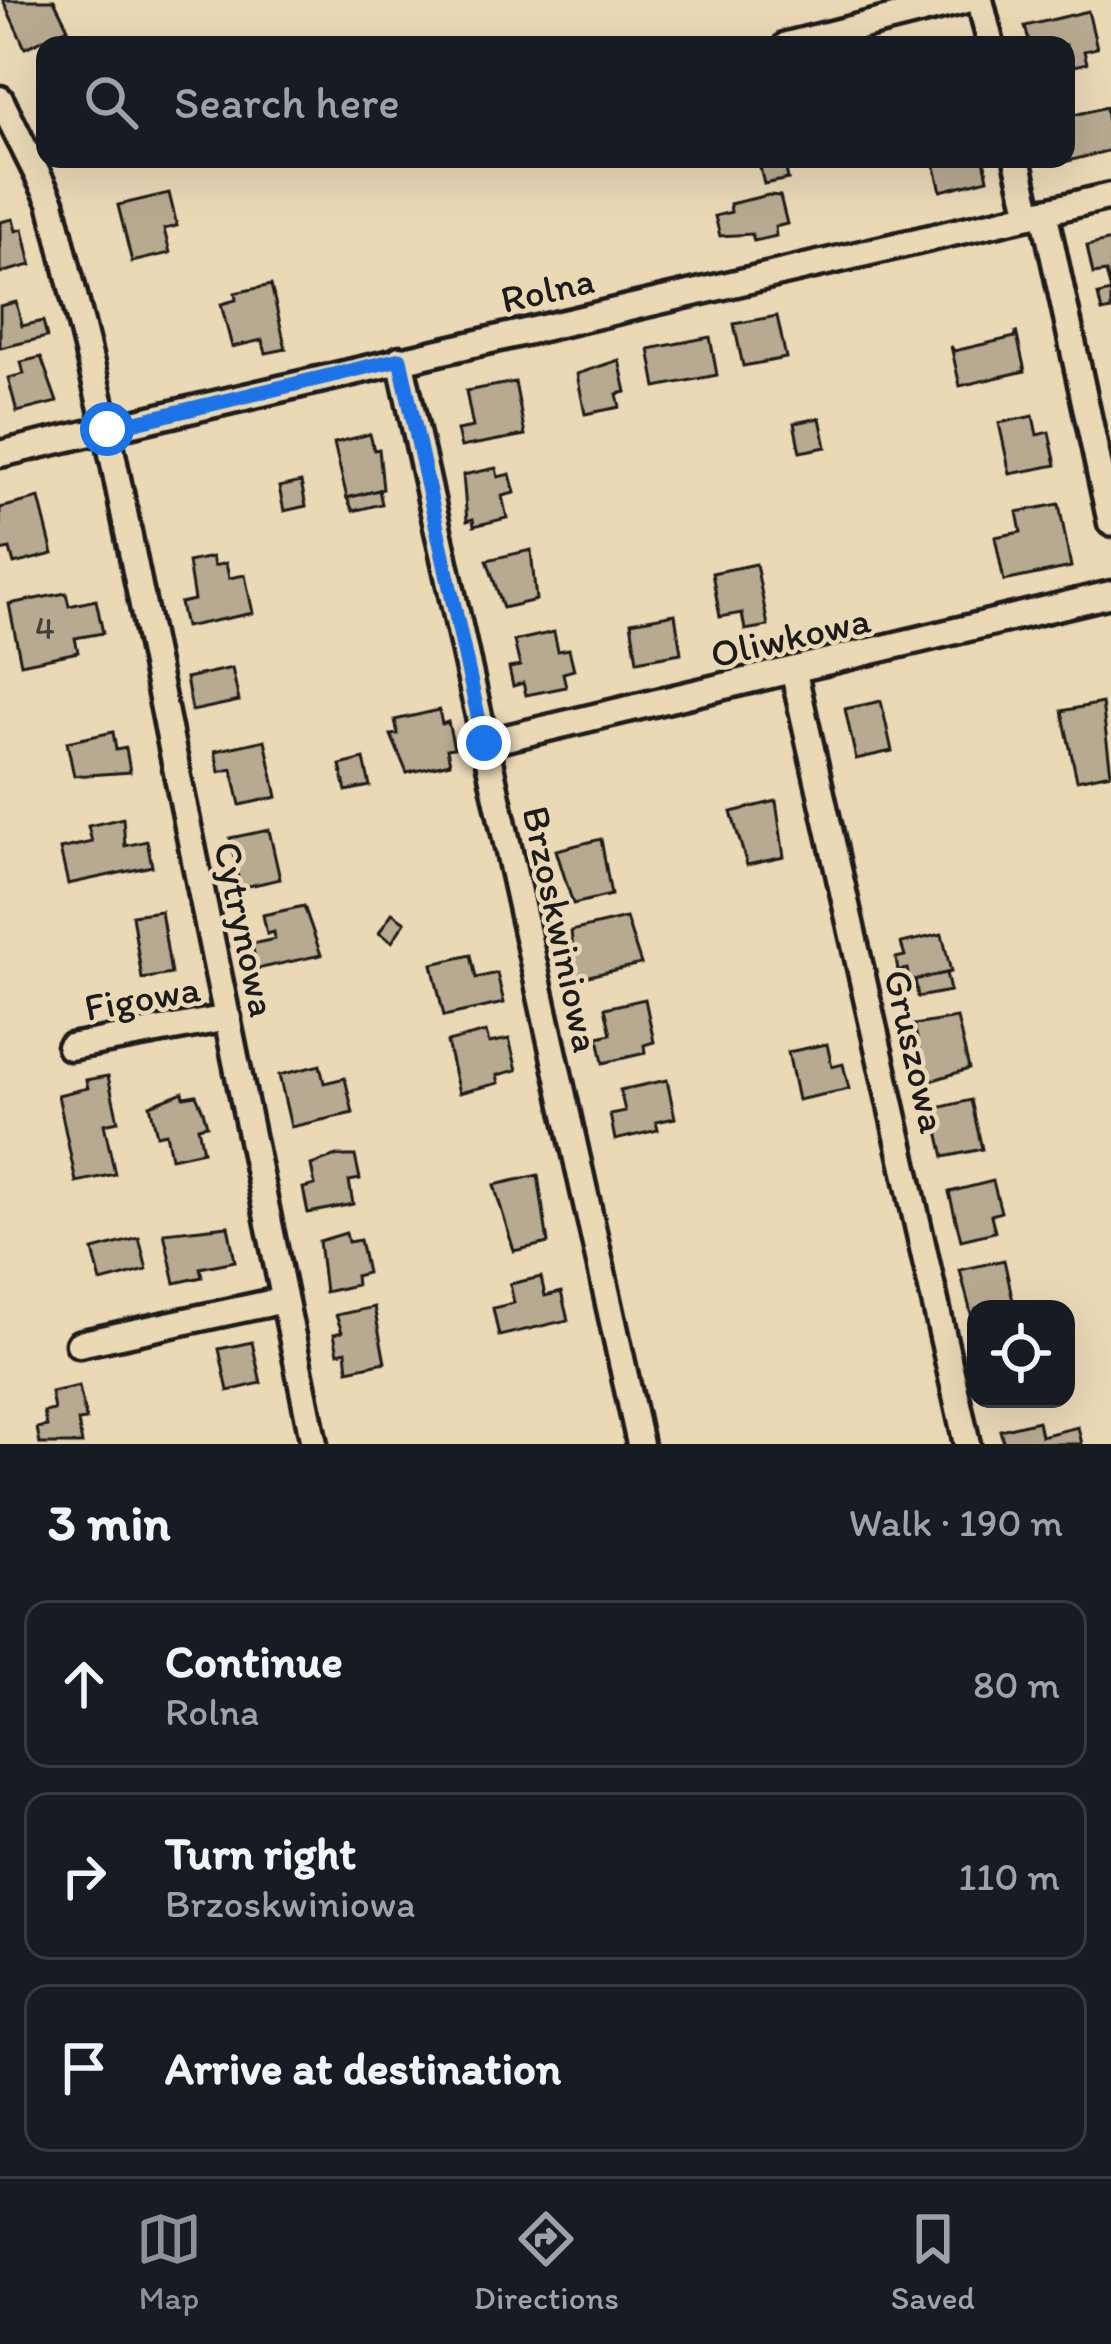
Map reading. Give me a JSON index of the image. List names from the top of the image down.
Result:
{
  "streets": {
    "street": [
      "Rolna",
      "Oliwkowa",
      "Cytrynowa",
      "Brzoskwiniowa",
      "Figowa",
      "Gruszowa"
    ]
  },
  "crossings": [
    ["Rolna", "Cytrynowa"],
    ["Rolna", "Brzoskwiniowa"],
    ["Oliwkowa", "Brzoskwiniowa"],
    ["Oliwkowa", "Gruszowa"],
    ["Cytrynowa", "Figowa"]
  ],
  "house_numbers": ["4"],
  "page": {
    "search": "Search here",
    "heading": ["3 min", "Walk · 190 m"],
    "list": [
      ["Continue", "Rolna", "80 m"],
      ["Turn right", "Brzoskwiniowa", "110 m"],
      "Arrive at destination"
    ],
    "nav": ["Map", "Directions", "Saved"]
  }
}
